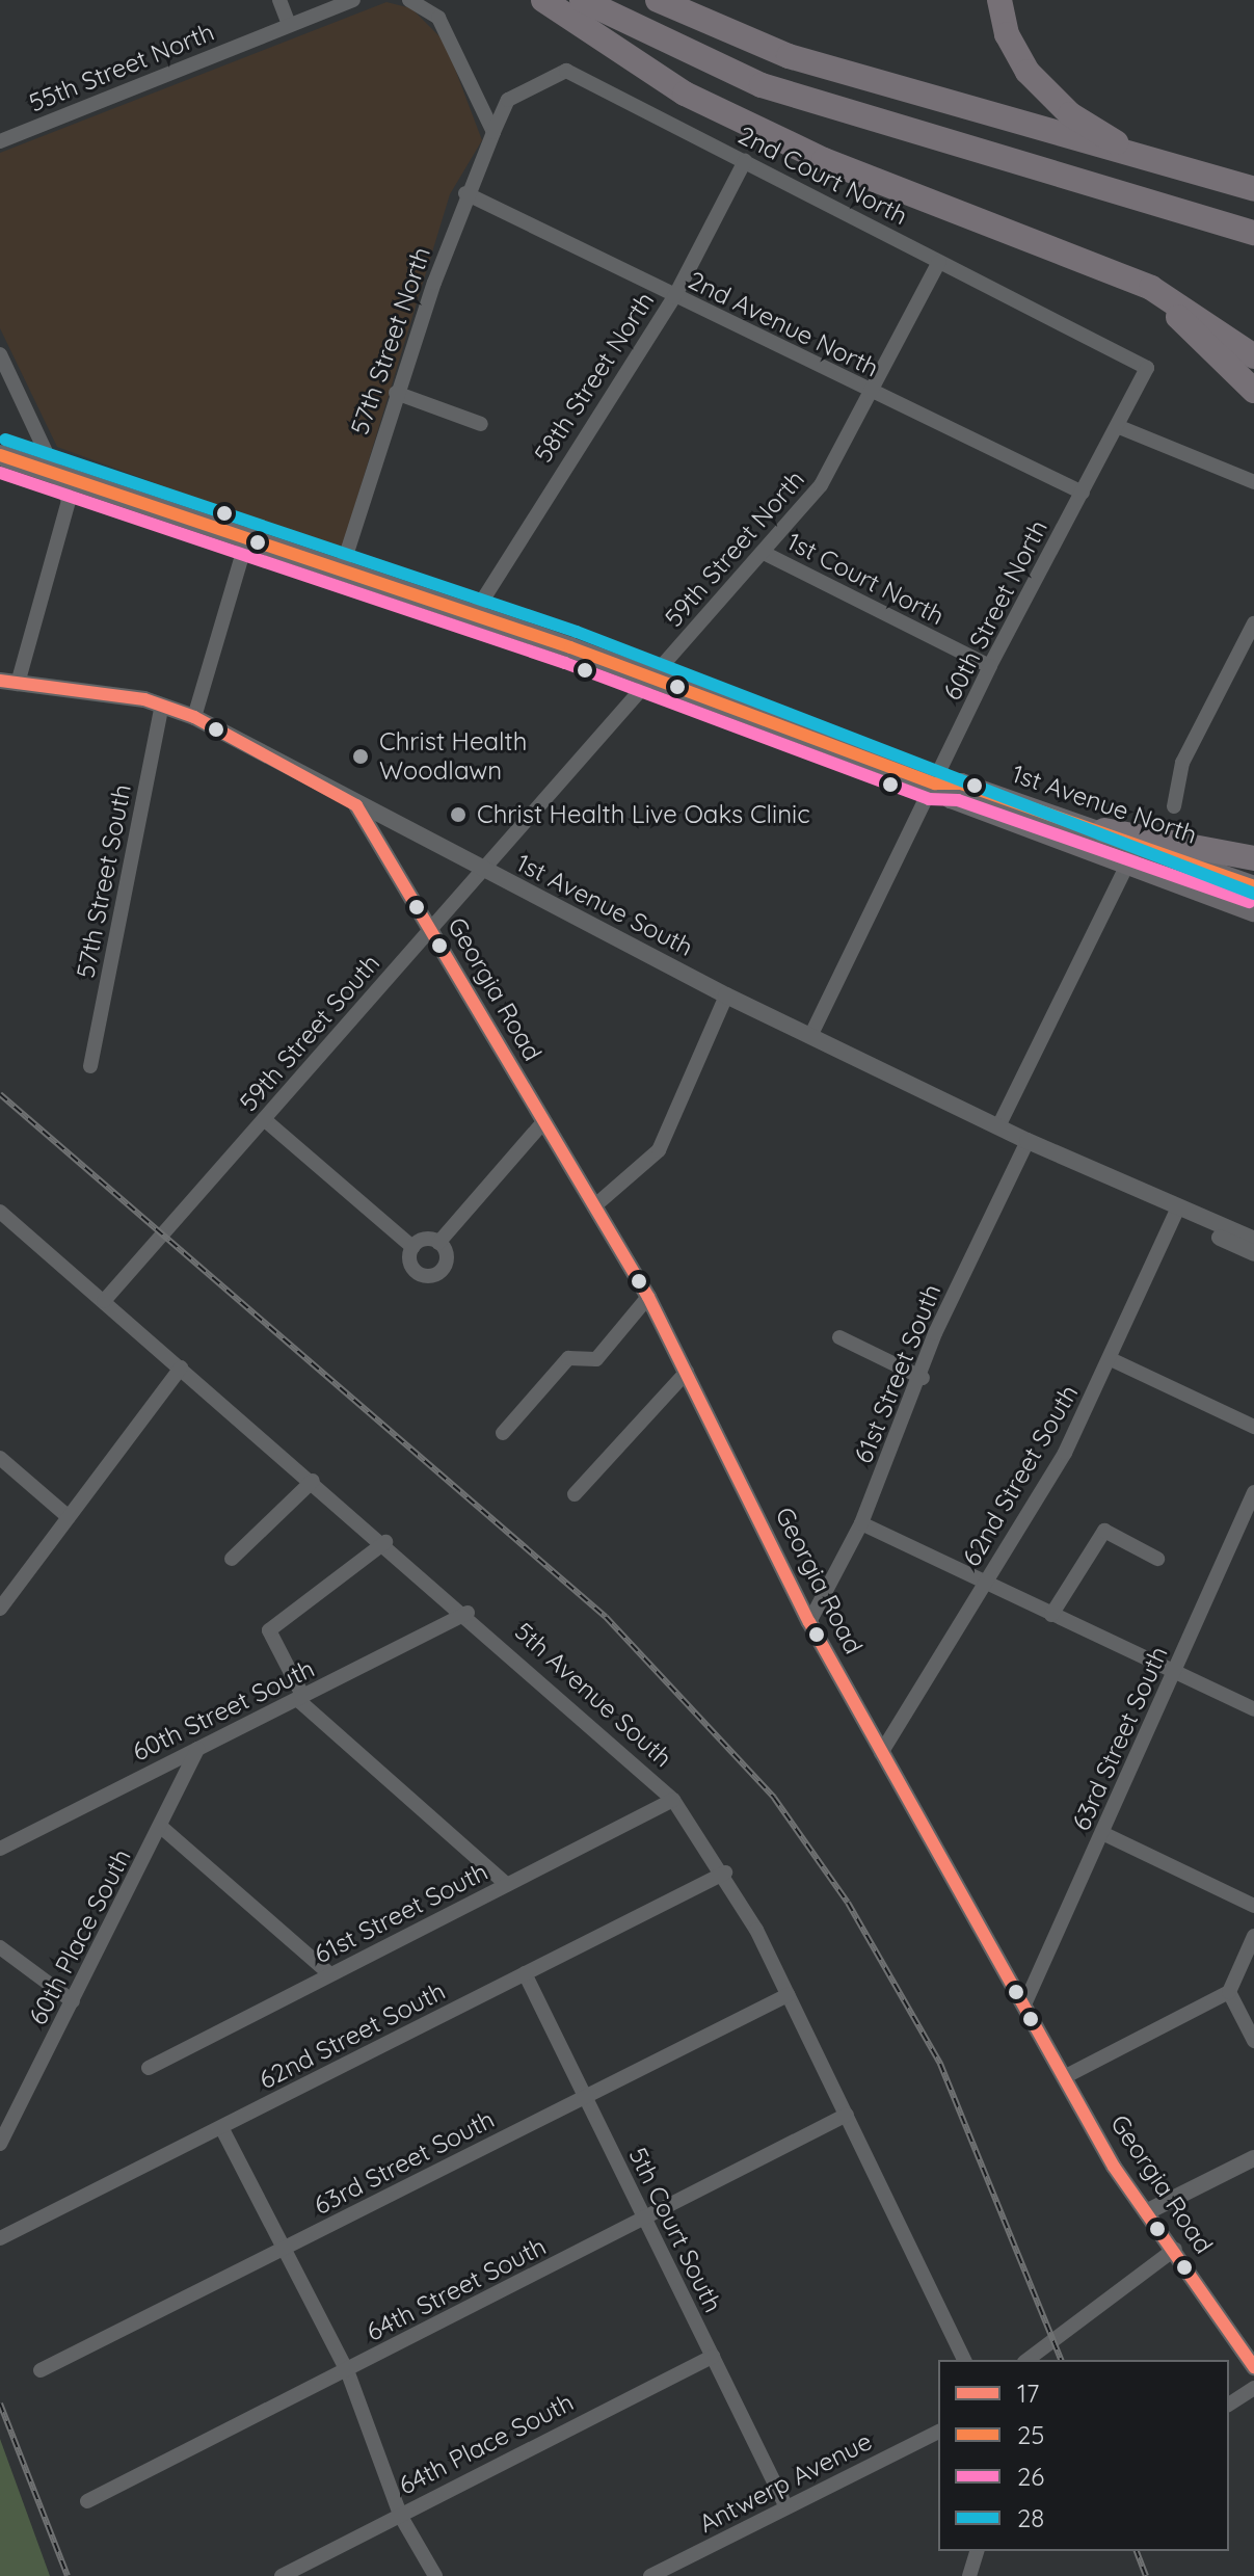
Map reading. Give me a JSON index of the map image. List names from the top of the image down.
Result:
{
  "streets": {
    "main road": ["1st Avenue North"],
    "street": [
      "55th Street North",
      "2nd Court North",
      "2nd Avenue North",
      "57th Street North",
      "58th Street North",
      "59th Street North",
      "1st Court North",
      "60th Street North",
      "57th Street South",
      "1st Avenue South",
      "Georgia Road",
      "59th Street South",
      "61st Street South",
      "62nd Street South",
      "5th Avenue South",
      "60th Street South",
      "63rd Street South",
      "60th Place South",
      "5th Court South",
      "64th Street South",
      "64th Place South",
      "Antwerp Avenue"
    ]
  },
  "crossings": [
    ["2nd Court North", "57th Street North"],
    ["2nd Court North", "58th Street North"],
    ["2nd Court North", "59th Street North"],
    ["2nd Court North", "60th Street North"],
    ["2nd Avenue North", "57th Street North"],
    ["2nd Avenue North", "58th Street North"],
    ["2nd Avenue North", "59th Street North"],
    ["2nd Avenue North", "60th Street North"],
    ["57th Street North", "1st Avenue North"],
    ["58th Street North", "1st Avenue North"],
    ["59th Street North", "1st Court North"],
    ["59th Street North", "1st Avenue North"],
    ["59th Street North", "59th Street South"],
    ["1st Court North", "60th Street North"],
    ["60th Street North", "1st Avenue North"],
    ["60th Street North", "1st Avenue South"],
    ["57th Street South", "1st Avenue South"],
    ["1st Avenue South", "Georgia Road"],
    ["1st Avenue South", "59th Street South"],
    ["1st Avenue South", "61st Street South"],
    ["1st Avenue South", "62nd Street South"],
    ["Georgia Road", "59th Street South"],
    ["Georgia Road", "61st Street South"],
    ["Georgia Road", "62nd Street South"],
    ["Georgia Road", "63rd Street South"],
    ["59th Street South", "5th Avenue South"],
    ["61st Street South", "5th Avenue South"],
    ["62nd Street South", "5th Avenue South"],
    ["62nd Street South", "5th Court South"],
    ["5th Avenue South", "60th Street South"],
    ["5th Avenue South", "63rd Street South"],
    ["5th Avenue South", "64th Street South"],
    ["60th Street South", "60th Place South"],
    ["63rd Street South", "5th Court South"],
    ["5th Court South", "64th Street South"],
    ["5th Court South", "64th Place South"],
    ["5th Court South", "Antwerp Avenue"]
  ],
  "places": ["Christ Health Woodlawn", "Christ Health Live Oaks Clinic"],
  "lines": [
    "transit line 28",
    "transit line 25",
    "transit line 26",
    "transit line 17"
  ],
  "legend": [
    "17",
    "25",
    "26",
    "28"
  ]
}
